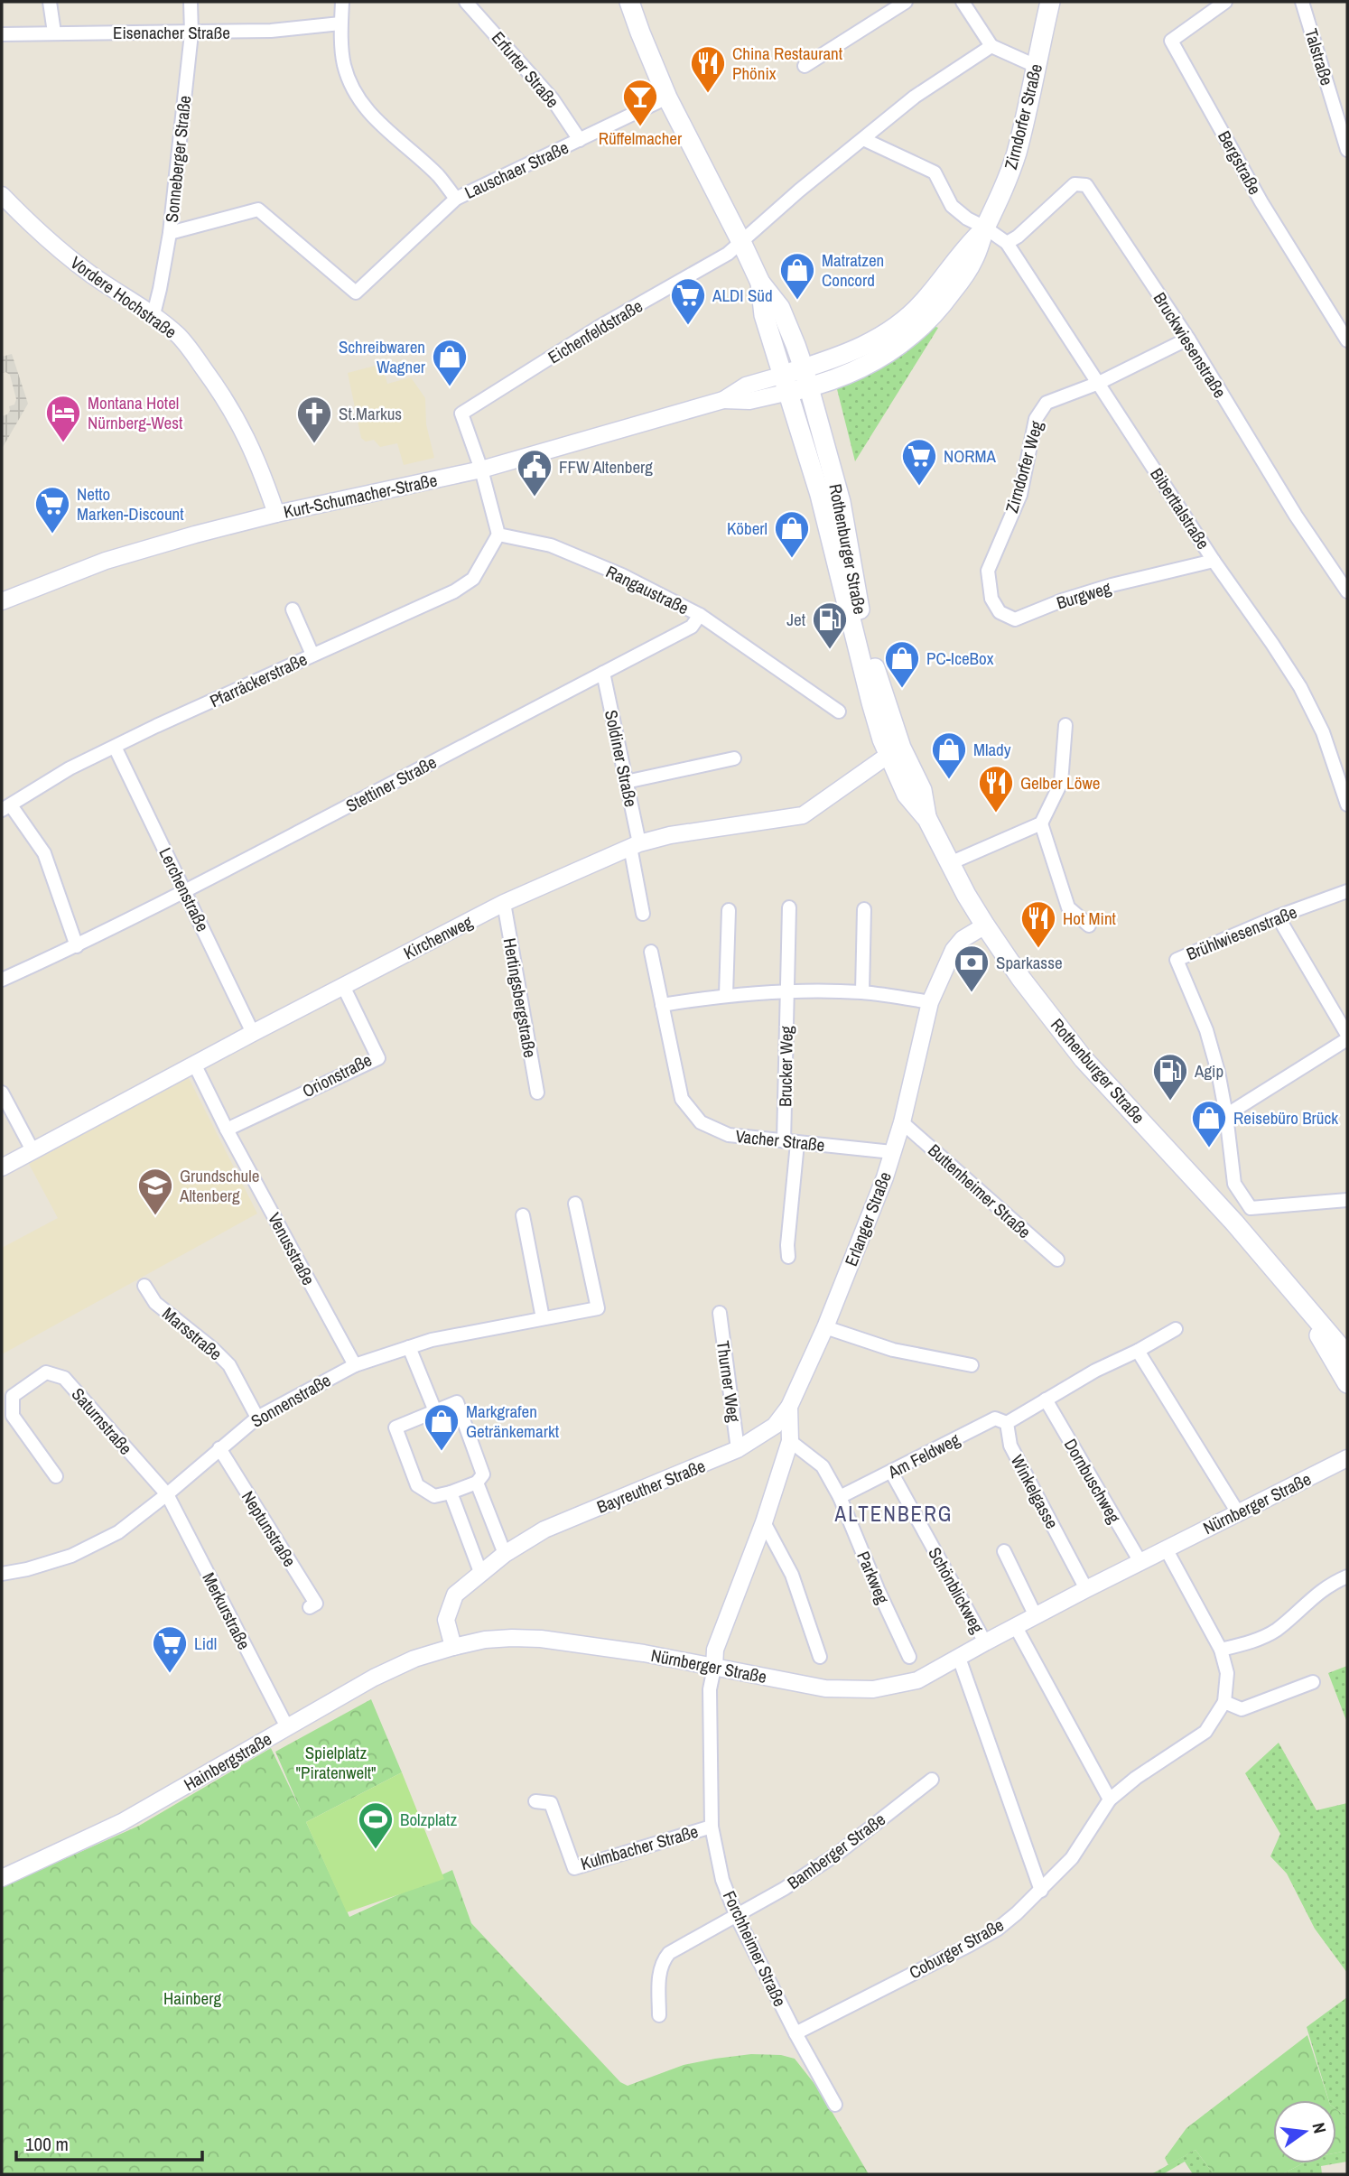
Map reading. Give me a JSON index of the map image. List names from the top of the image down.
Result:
{
  "streets": {
    "main road": ["Zirndorfer Straße", "Rothenburger Straße"],
    "street": [
      "Eisenacher Straße",
      "Talstraße",
      "Erfurter Straße",
      "Sonneberger Straße",
      "Bergstraße",
      "Lauschaer Straße",
      "Vordere Hochstraße",
      "Eichenfeldstraße",
      "Bruckwiesenstraße",
      "Zirndorfer Weg",
      "Kurt-Schumacher-Straße",
      "Biberttalstraße",
      "Rangaustraße",
      "Burgweg",
      "Pfarräckerstraße",
      "Soldiner Straße",
      "Stettiner Straße",
      "Lerchenstraße",
      "Brühlwiesenstraße",
      "Kirchenweg",
      "Hertingsbergstraße",
      "Brucker Weg",
      "Orionstraße",
      "Vacher Straße",
      "Buttenheimer Straße",
      "Erlanger Straße",
      "Venusstraße",
      "Marsstraße",
      "Thurner Weg",
      "Sonnenstraße",
      "Saturnstraße",
      "Am Feldweg",
      "Dornbuschweg",
      "Bayreuther Straße",
      "Winkelgasse",
      "Nürnberger Straße",
      "Neptunstraße",
      "Parkweg",
      "Schönblickweg",
      "Merkurstraße",
      "Hainbergstraße",
      "Kulmbacher Straße",
      "Bamberger Straße",
      "Forchheimer Straße",
      "Coburger Straße"
    ]
  },
  "crossings": [
    ["Eisenacher Straße", "Sonneberger Straße"],
    ["Erfurter Straße", "Lauschaer Straße"],
    ["Zirndorfer Straße", "Kurt-Schumacher-Straße"],
    ["Zirndorfer Straße", "Biberttalstraße"],
    ["Zirndorfer Straße", "Rothenburger Straße"],
    ["Sonneberger Straße", "Lauschaer Straße"],
    ["Sonneberger Straße", "Vordere Hochstraße"],
    ["Lauschaer Straße", "Rothenburger Straße"],
    ["Vordere Hochstraße", "Kurt-Schumacher-Straße"],
    ["Eichenfeldstraße", "Kurt-Schumacher-Straße"],
    ["Eichenfeldstraße", "Rothenburger Straße"],
    ["Bruckwiesenstraße", "Zirndorfer Weg"],
    ["Bruckwiesenstraße", "Biberttalstraße"],
    ["Zirndorfer Weg", "Biberttalstraße"],
    ["Zirndorfer Weg", "Burgweg"],
    ["Kurt-Schumacher-Straße", "Rothenburger Straße"],
    ["Biberttalstraße", "Burgweg"],
    ["Rothenburger Straße", "Kirchenweg"],
    ["Rothenburger Straße", "Erlanger Straße"],
    ["Rangaustraße", "Pfarräckerstraße"],
    ["Rangaustraße", "Stettiner Straße"],
    ["Pfarräckerstraße", "Lerchenstraße"],
    ["Soldiner Straße", "Stettiner Straße"],
    ["Soldiner Straße", "Kirchenweg"],
    ["Stettiner Straße", "Lerchenstraße"],
    ["Lerchenstraße", "Kirchenweg"],
    ["Kirchenweg", "Hertingsbergstraße"],
    ["Kirchenweg", "Orionstraße"],
    ["Kirchenweg", "Venusstraße"],
    ["Brucker Weg", "Vacher Straße"],
    ["Orionstraße", "Venusstraße"],
    ["Vacher Straße", "Erlanger Straße"],
    ["Buttenheimer Straße", "Erlanger Straße"],
    ["Erlanger Straße", "Bayreuther Straße"],
    ["Erlanger Straße", "Nürnberger Straße"],
    ["Erlanger Straße", "Parkweg"],
    ["Erlanger Straße", "Forchheimer Straße"],
    ["Venusstraße", "Sonnenstraße"],
    ["Marsstraße", "Sonnenstraße"],
    ["Thurner Weg", "Bayreuther Straße"],
    ["Sonnenstraße", "Saturnstraße"],
    ["Sonnenstraße", "Neptunstraße"],
    ["Sonnenstraße", "Merkurstraße"],
    ["Saturnstraße", "Merkurstraße"],
    ["Am Feldweg", "Winkelgasse"],
    ["Am Feldweg", "Parkweg"],
    ["Am Feldweg", "Schönblickweg"],
    ["Dornbuschweg", "Nürnberger Straße"],
    ["Bayreuther Straße", "Nürnberger Straße"],
    ["Bayreuther Straße", "Hainbergstraße"],
    ["Winkelgasse", "Nürnberger Straße"],
    ["Nürnberger Straße", "Schönblickweg"],
    ["Nürnberger Straße", "Hainbergstraße"],
    ["Nürnberger Straße", "Forchheimer Straße"],
    ["Merkurstraße", "Hainbergstraße"],
    ["Kulmbacher Straße", "Forchheimer Straße"],
    ["Bamberger Straße", "Forchheimer Straße"],
    ["Forchheimer Straße", "Coburger Straße"]
  ],
  "districts": ["ALTENBERG"],
  "parks": ["Spielplatz \"Piratenwelt\"", "Hainberg"],
  "places": {
    "restaurant": ["China Restaurant Phönix", "Gelber Löwe", "Hot Mint"],
    "bar": ["Rüffelmacher"],
    "shop": [
      "Matratzen Concord",
      "Schreibwaren Wagner",
      "Köberl",
      "PC-IceBox",
      "Mlady",
      "Reisebüro Brück",
      "Markgrafen Getränkemarkt"
    ],
    "supermarket": [
      "ALDI Süd",
      "NORMA",
      "Netto Marken-Discount",
      "Lidl"
    ],
    "hotel": ["Montana Hotel Nürnberg-West"],
    "church": ["St.Markus"],
    "public building": ["FFW Altenberg"],
    "fuel station": ["Jet", "Agip"],
    "bank": ["Sparkasse"],
    "school or university": ["Grundschule Altenberg"],
    "sports": ["Bolzplatz"]
  },
  "scale_bar": "100 m",
  "north": "right"
}
